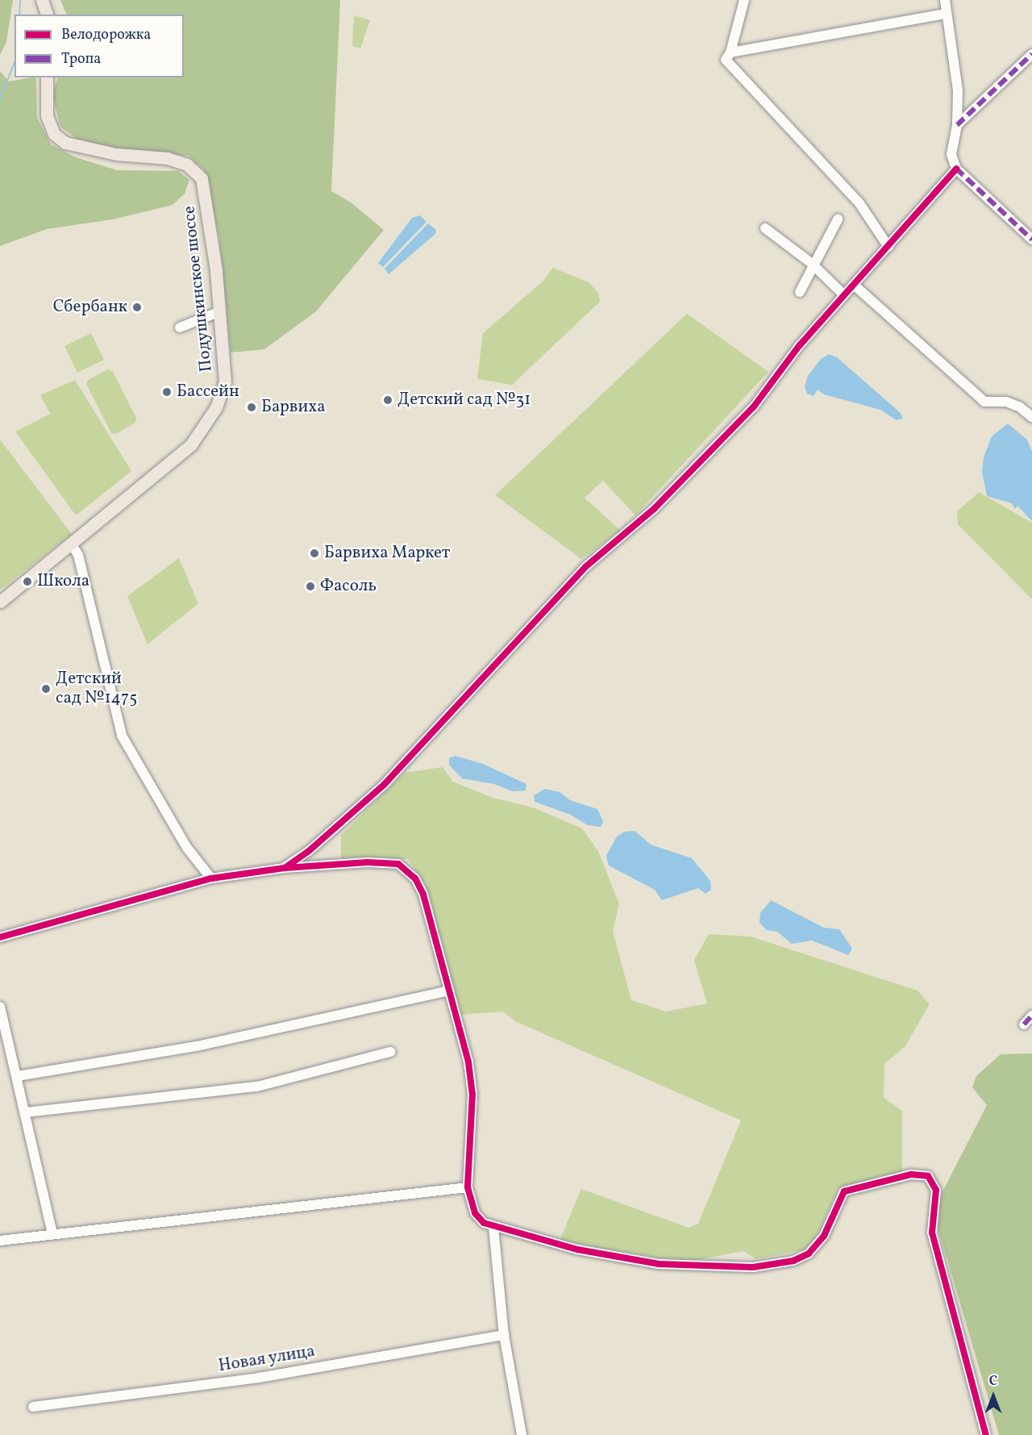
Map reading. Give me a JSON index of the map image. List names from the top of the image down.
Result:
{
  "streets": {
    "main road": ["Подушкинское шоссе"],
    "street": ["Новая улица"]
  },
  "places": [
    "Сбербанк",
    "Бассейн",
    "Детский сад №31",
    "Барвиха",
    "Барвиха Маркет",
    "Школа",
    "Фасоль",
    "Детский сад №1475"
  ],
  "legend": ["Велодорожка", "Тропа"],
  "north": "top"
}
